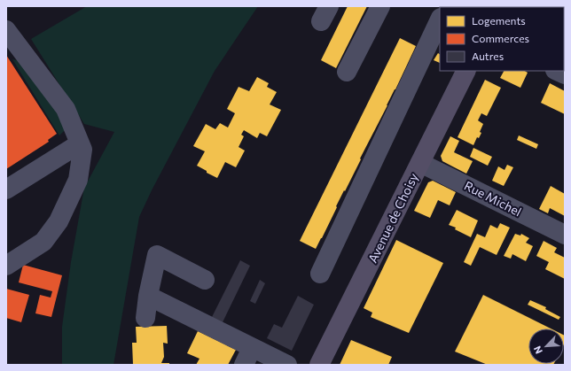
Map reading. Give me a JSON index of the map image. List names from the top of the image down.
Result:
{
  "streets": {
    "main road": ["Avenue de Choisy"],
    "street": ["Rue Michel"]
  },
  "crossings": [
    ["Rue Michel", "Avenue de Choisy"]
  ],
  "legend": ["Logements", "Commerces", "Autres"],
  "north": "bottom left"
}
